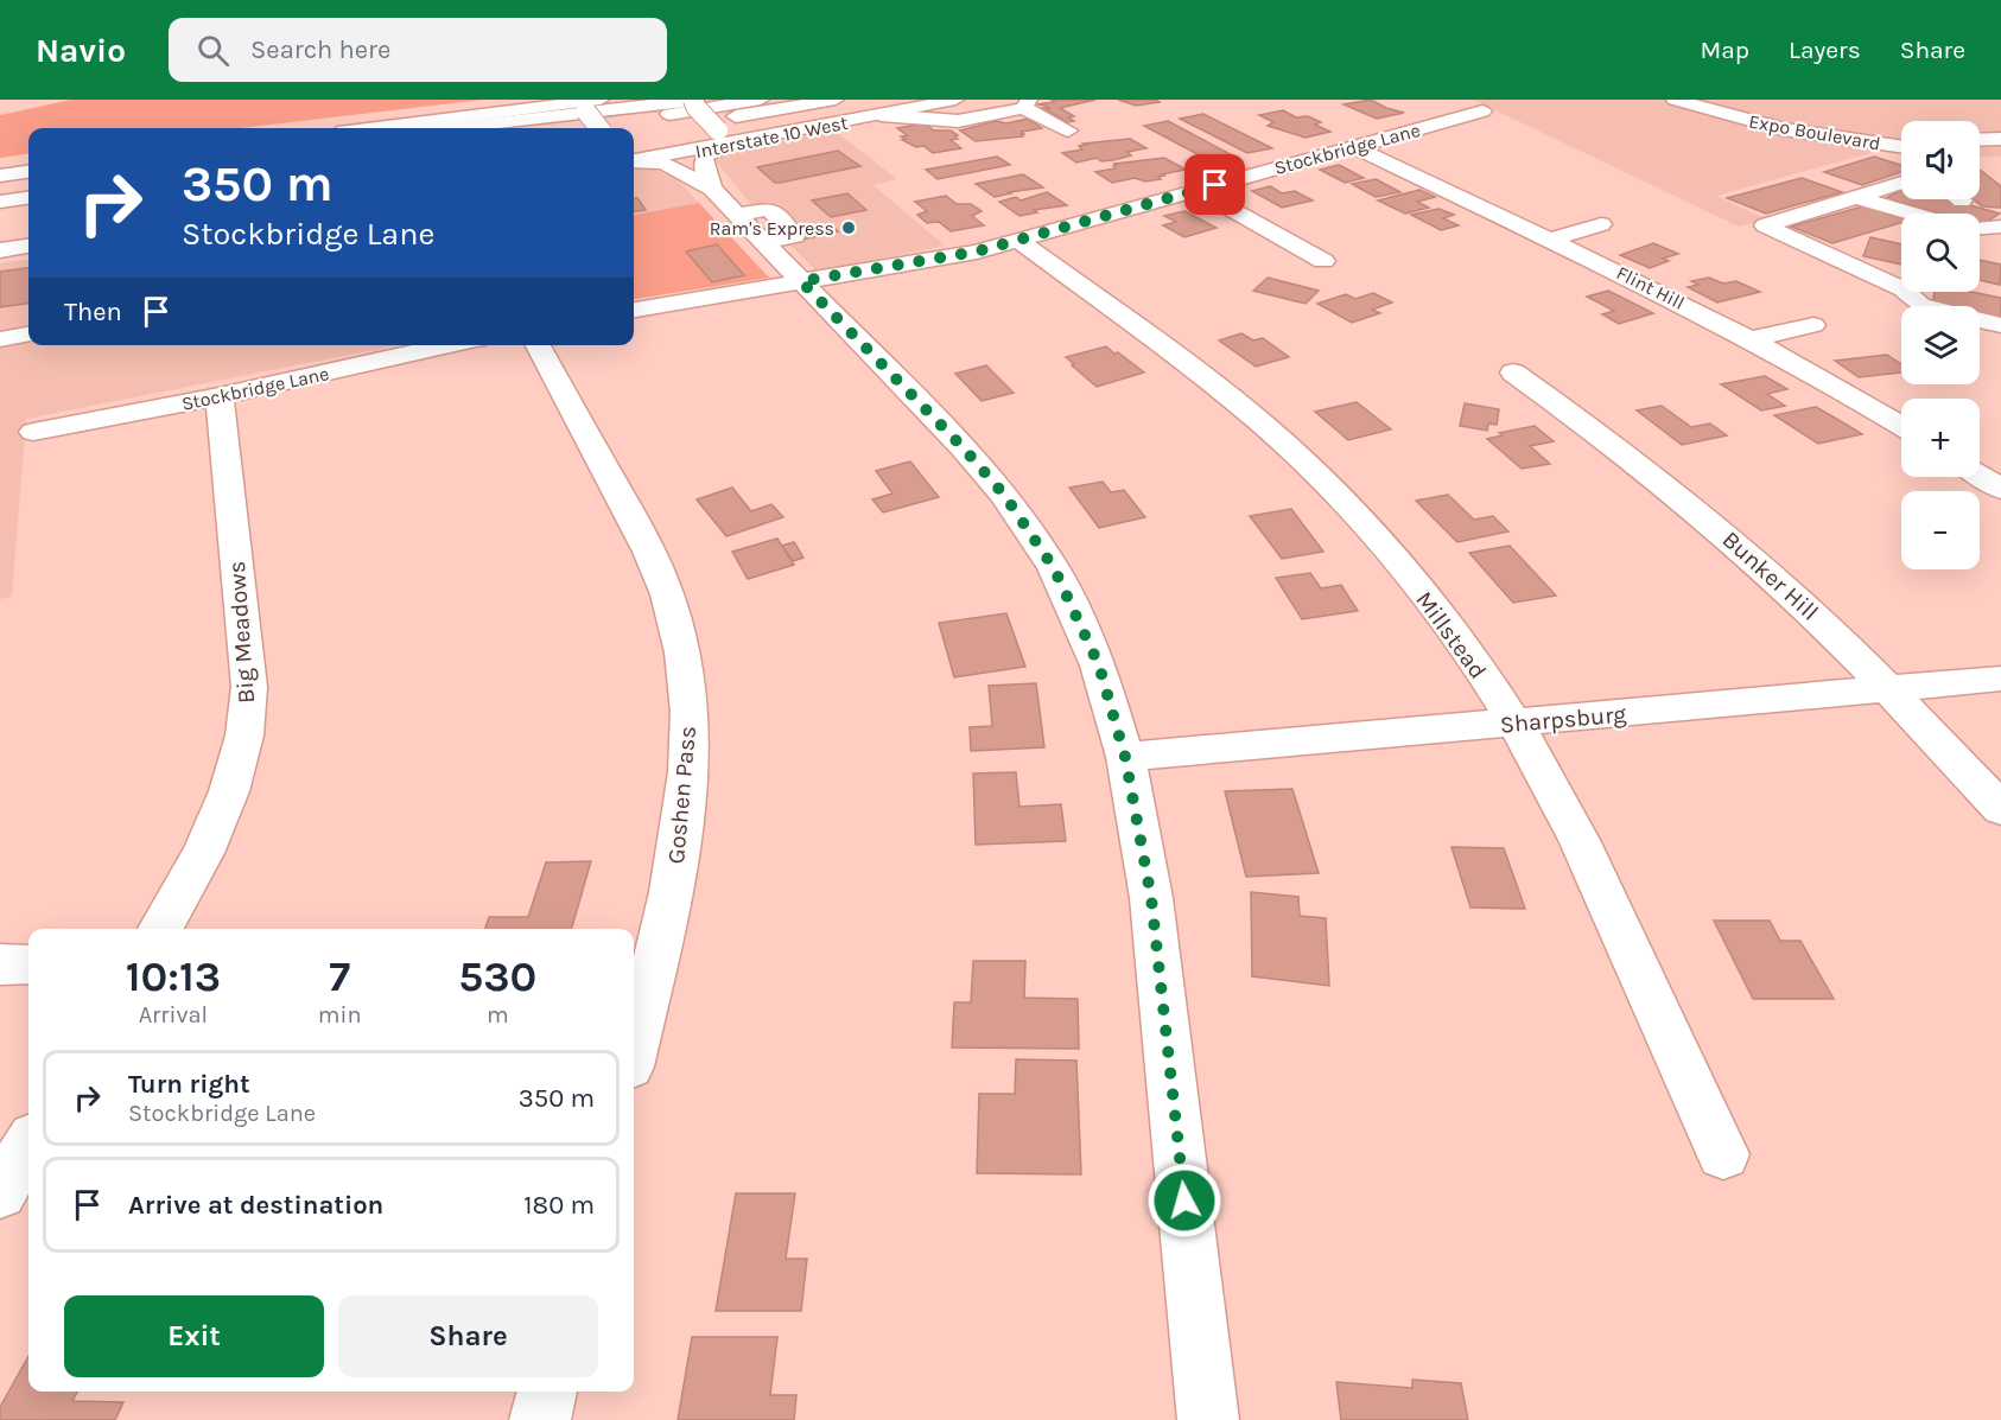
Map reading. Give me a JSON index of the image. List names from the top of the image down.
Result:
{
  "streets": {
    "main road": [
      "Expo Boulevard",
      "Interstate 10 West",
      "Stockbridge Lane",
      "Flint Hill",
      "Bunker Hill",
      "Big Meadows",
      "Millstead",
      "Sharpsburg",
      "Goshen Pass"
    ]
  },
  "crossings": [
    ["Stockbridge Lane", "Flint Hill"],
    ["Stockbridge Lane", "Big Meadows"],
    ["Stockbridge Lane", "Millstead"],
    ["Bunker Hill", "Sharpsburg"],
    ["Millstead", "Sharpsburg"]
  ],
  "places": ["Ram's Express"],
  "page": {
    "header": "Navio",
    "search": "Search here",
    "nav": ["Map", "Layers", "Share"],
    "map_buttons": ["+", "−"],
    "turn": ["350 m", "Stockbridge Lane"],
    "then": "Then",
    "eta": [
      "10:13",
      "Arrival",
      "7",
      "min",
      "530",
      "m"
    ],
    "list": [
      {
        "name": "Turn right",
        "note": "Stockbridge Lane",
        "value": "350 m"
      },
      {
        "name": "Arrive at destination",
        "value": "180 m"
      }
    ],
    "buttons": ["Exit", "Share"]
  }
}
